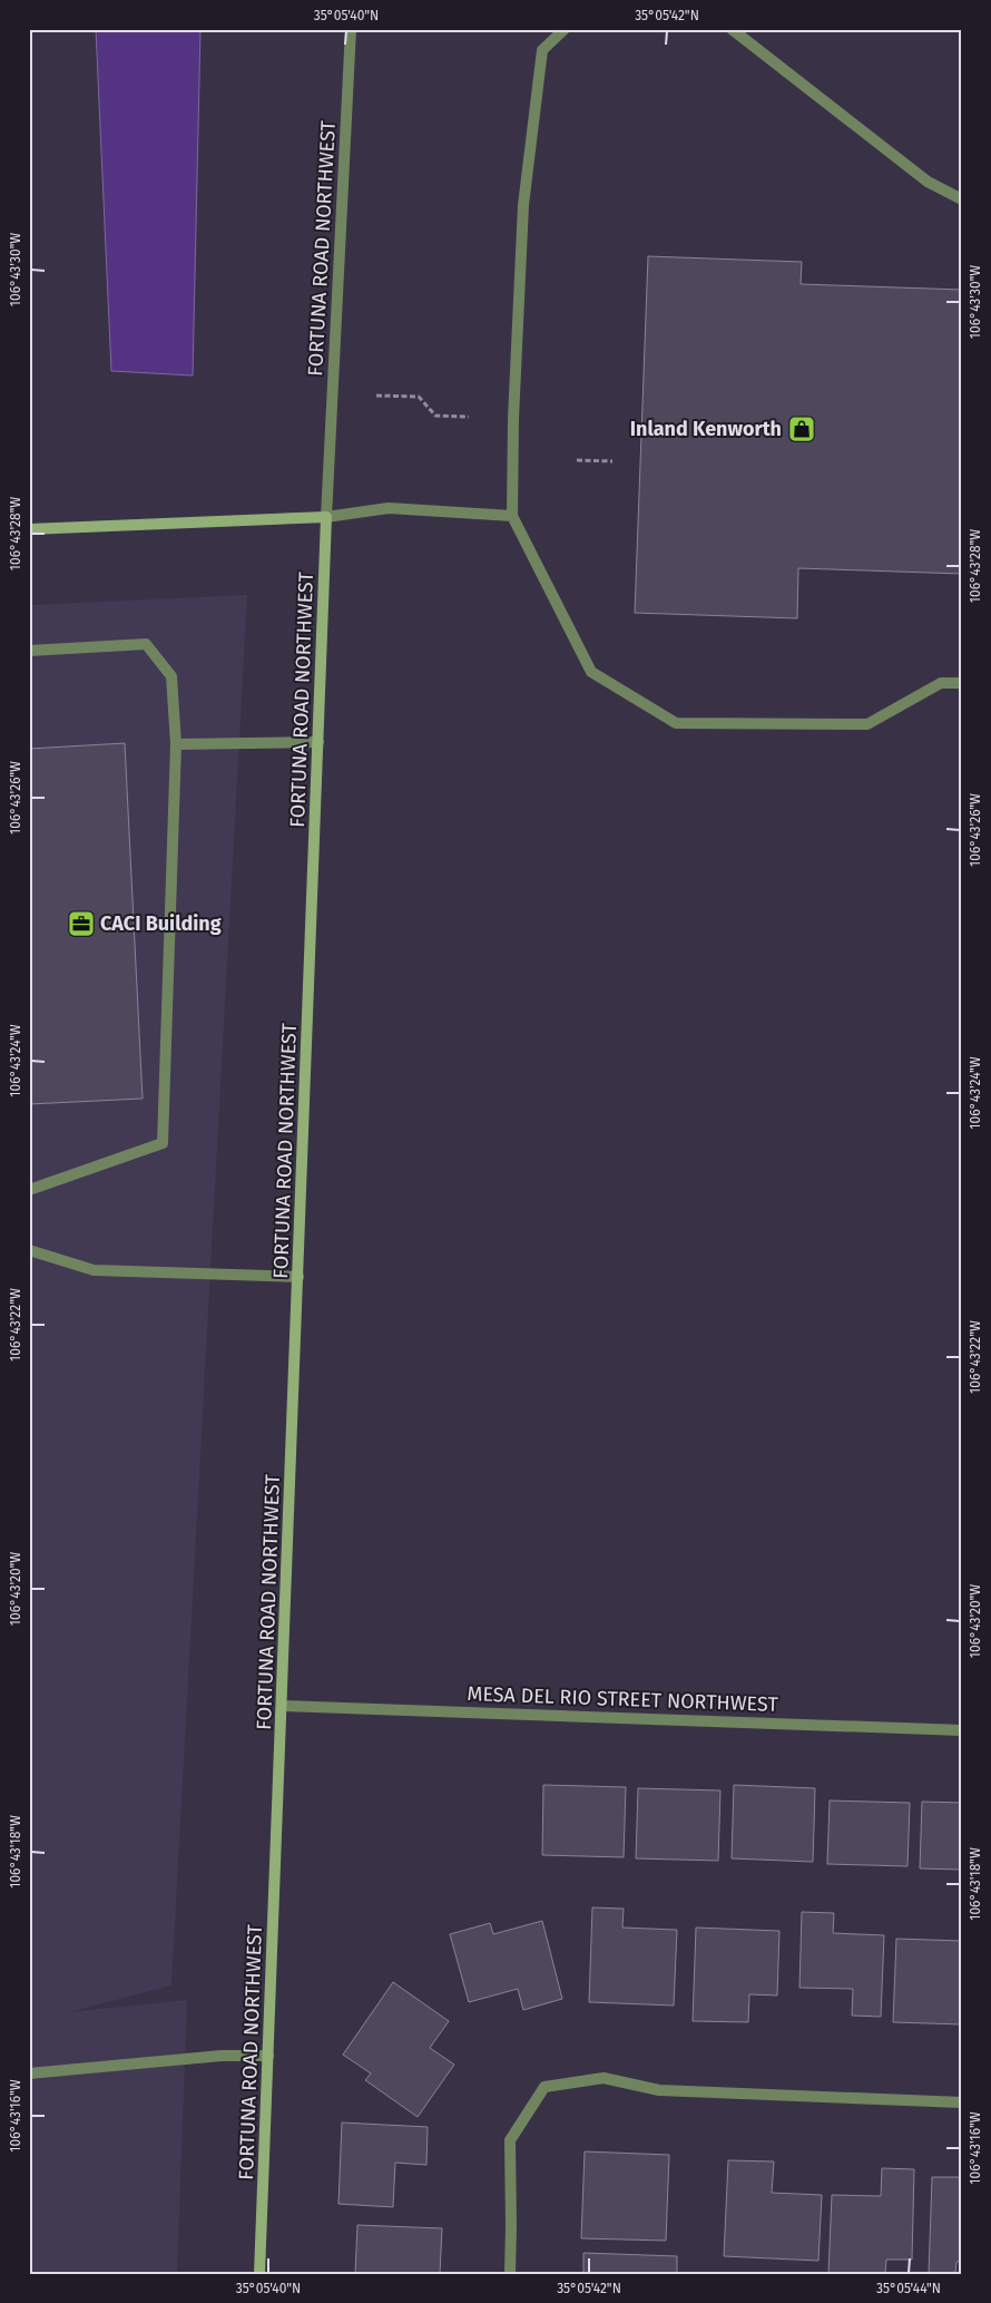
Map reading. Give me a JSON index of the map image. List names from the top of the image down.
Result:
{
  "streets": {
    "street": ["FORTUNA ROAD NORTHWEST", "MESA DEL RIO STREET NORTHWEST"]
  },
  "crossings": [
    ["FORTUNA ROAD NORTHWEST", "MESA DEL RIO STREET NORTHWEST"]
  ],
  "places": {
    "shop": ["Inland Kenworth"],
    "office": ["CACI Building"]
  },
  "coordinates": [
    "35°05'40\"N",
    "35°05'42\"N",
    "106°43'30\"W",
    "106°43'28\"W",
    "106°43'26\"W",
    "106°43'24\"W",
    "106°43'22\"W",
    "106°43'20\"W",
    "106°43'18\"W",
    "106°43'16\"W",
    "35°05'44\"N"
  ]
}
